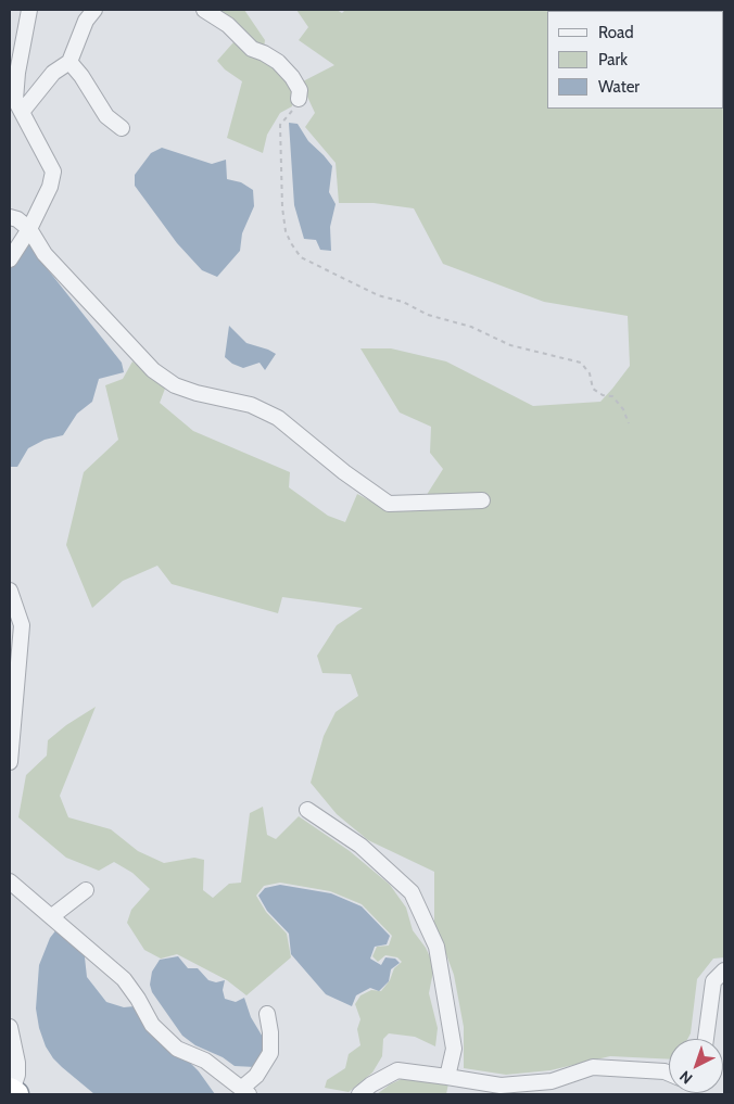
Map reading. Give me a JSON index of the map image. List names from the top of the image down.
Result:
{
  "legend": ["Road", "Park", "Water"],
  "north": "bottom left"
}
